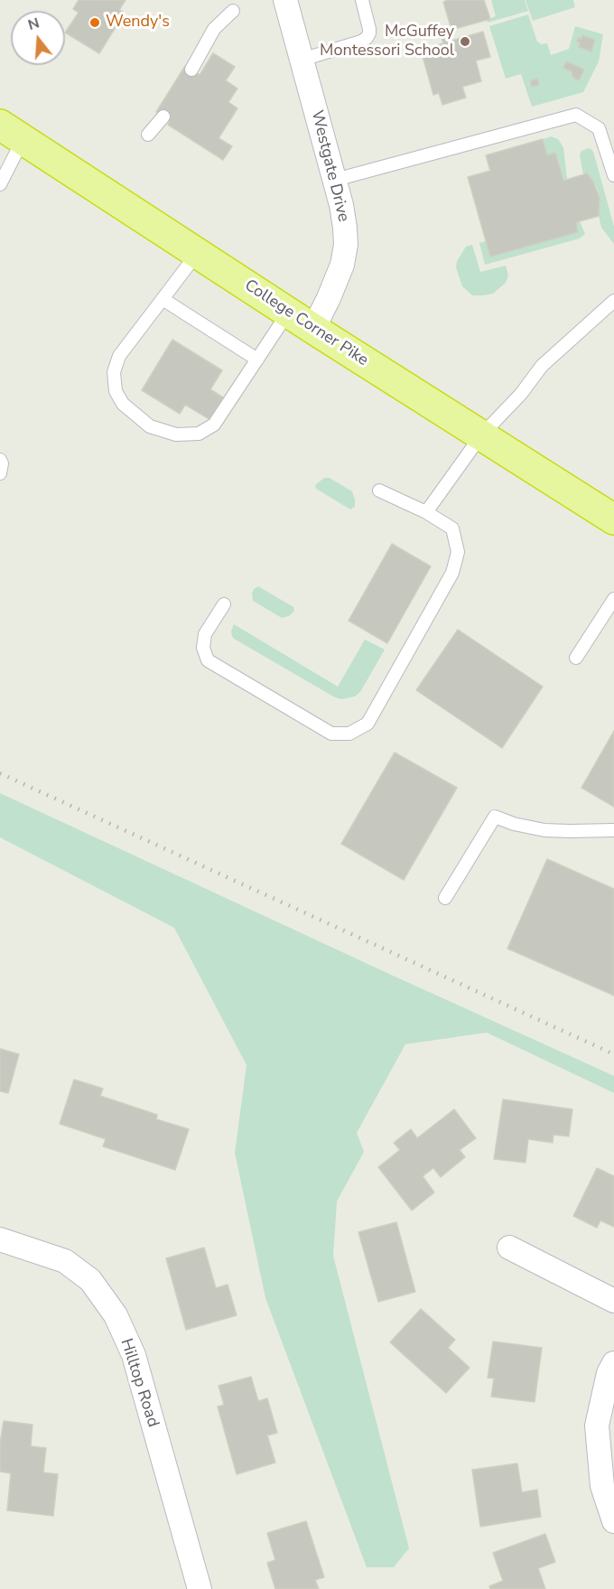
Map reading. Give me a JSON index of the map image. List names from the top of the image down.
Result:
{
  "streets": {
    "highway": ["College Corner Pike"],
    "street": ["Westgate Drive", "Hilltop Road"]
  },
  "crossings": [
    ["Westgate Drive", "College Corner Pike"]
  ],
  "places": ["Wendy's", "McGuffey Montessori School"],
  "north": "top"
}
